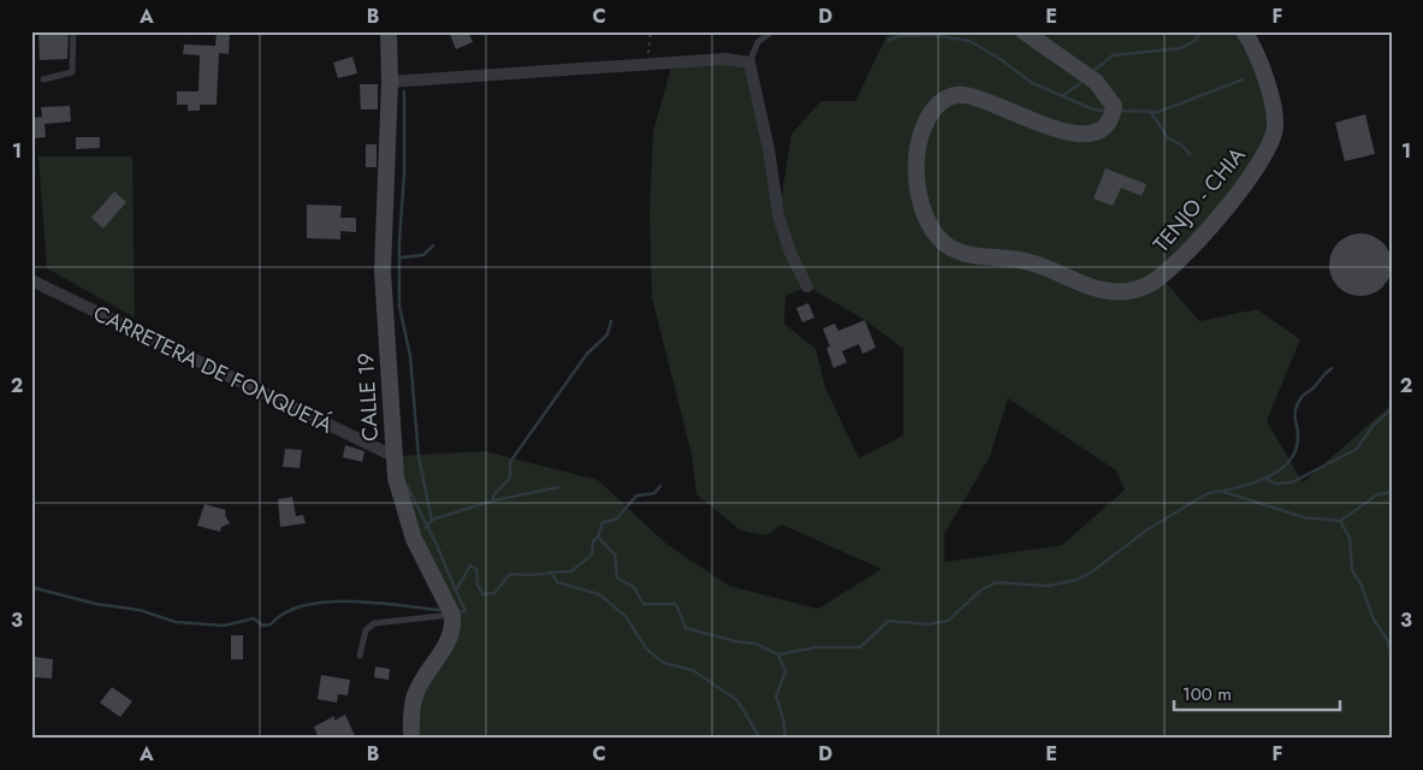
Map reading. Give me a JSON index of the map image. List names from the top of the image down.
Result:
{
  "streets": {
    "street": ["TENJO - CHIA", "CARRETERA DE FONQUETÁ", "CALLE 19"]
  },
  "crossings": [
    ["CARRETERA DE FONQUETÁ", "CALLE 19"]
  ],
  "scale_bar": "100 m",
  "grid": {
    "columns": [
      "A",
      "B",
      "C",
      "D",
      "E",
      "F"
    ],
    "rows": ["1", "2", "3"]
  }
}
